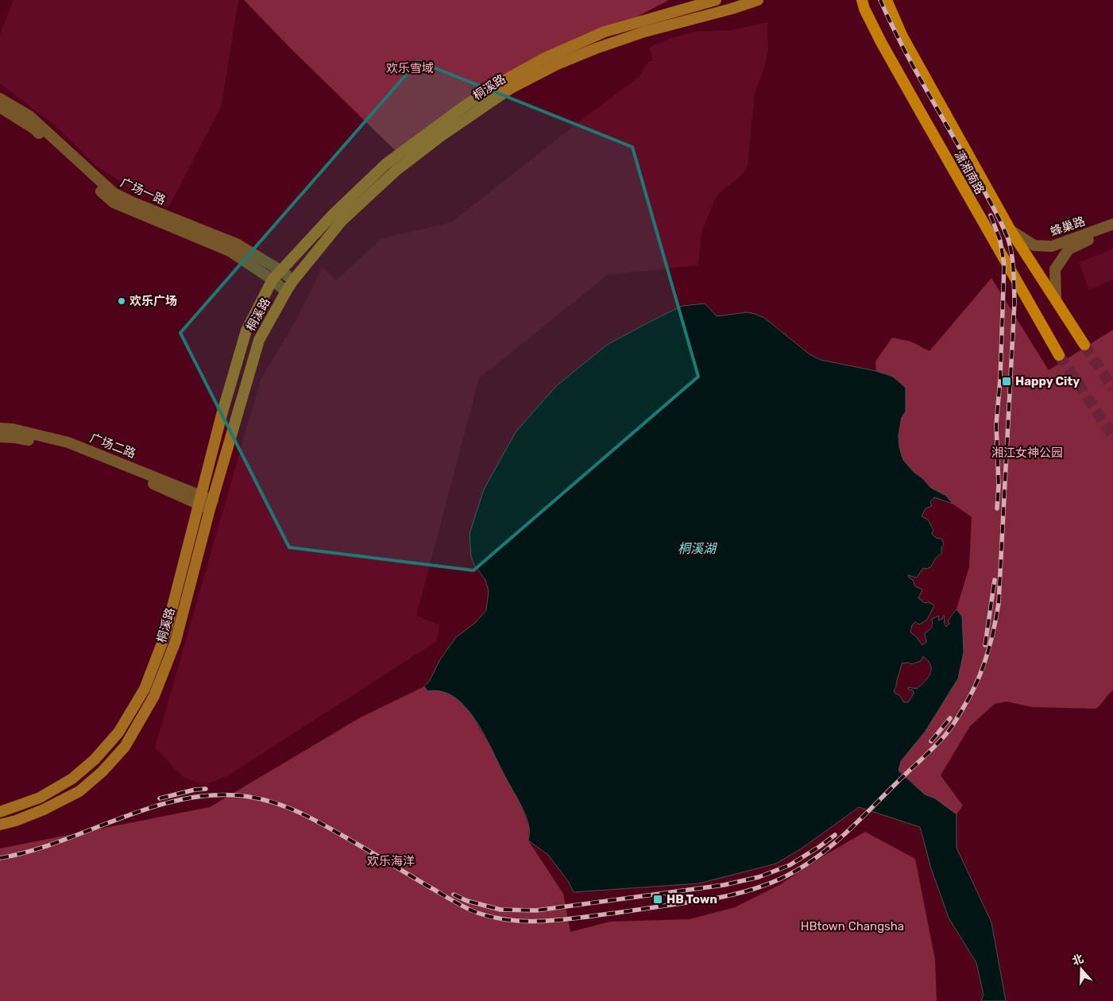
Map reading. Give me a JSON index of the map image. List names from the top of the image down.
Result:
{
  "streets": {
    "main road": ["桐溪路", "潇湘南路"],
    "street": ["广场一路", "蜂巢路", "广场二路"]
  },
  "crossings": [
    ["桐溪路", "广场一路"],
    ["桐溪路", "广场二路"],
    ["潇湘南路", "蜂巢路"]
  ],
  "water": ["桐溪湖"],
  "parks": [
    "欢乐雪域",
    "湘江女神公园",
    "欢乐海洋",
    "HBtown Changsha"
  ],
  "places": {
    "other": ["欢乐广场"],
    "transit": ["Happy City", "HB Town"]
  },
  "north": "top"
}
